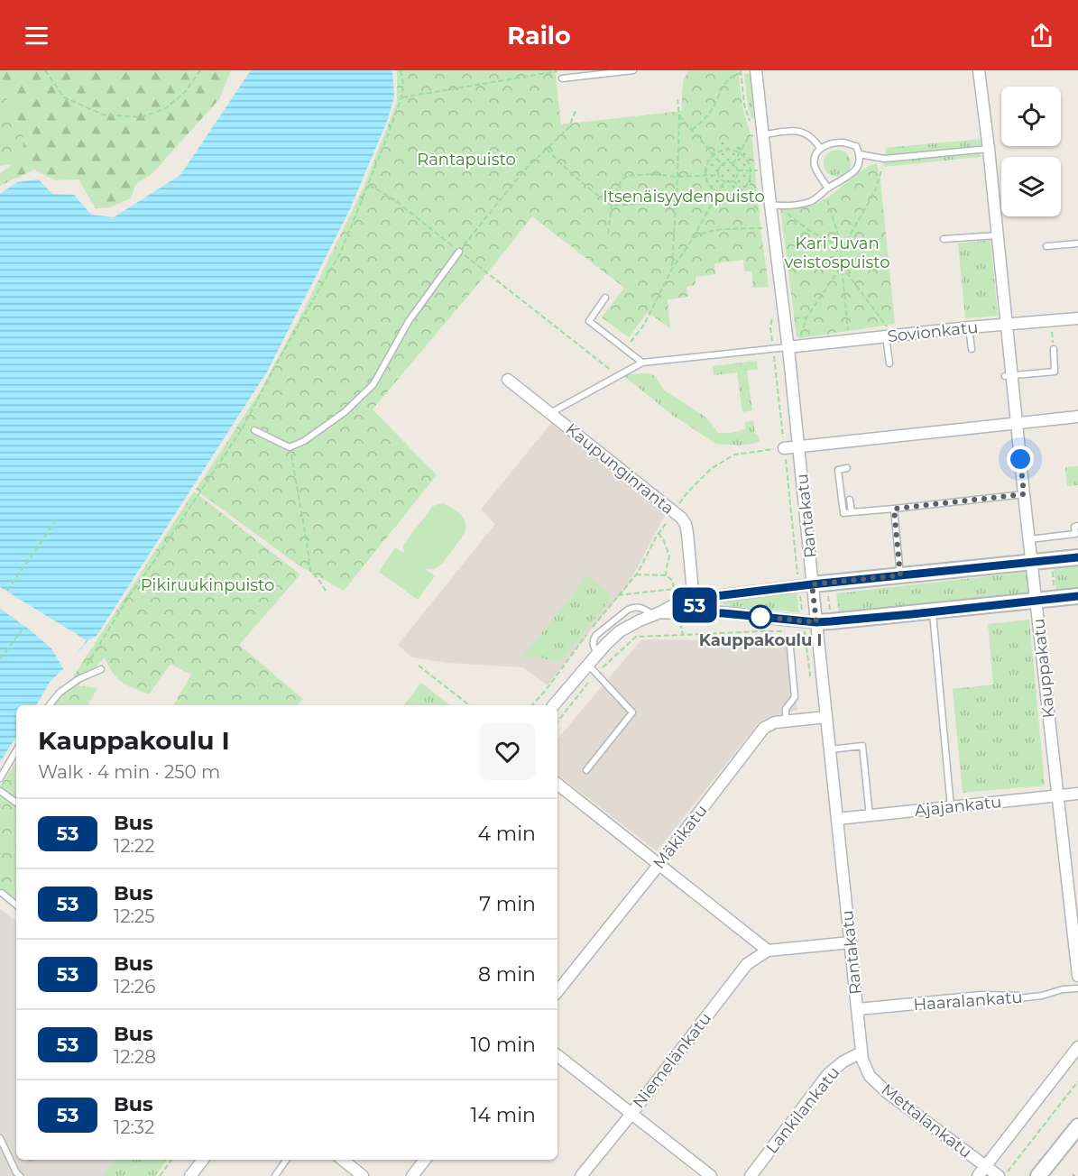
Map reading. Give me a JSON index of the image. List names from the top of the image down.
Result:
{
  "streets": {
    "street": [
      "Sovionkatu",
      "Kaupunginranta",
      "Rantakatu",
      "Kauppakatu",
      "Ajajankatu",
      "Mäkikatu",
      "Haaralankatu",
      "Niemelänkatu",
      "Lankilankatu",
      "Mettalankatu"
    ]
  },
  "crossings": [
    ["Sovionkatu", "Rantakatu"],
    ["Sovionkatu", "Kauppakatu"],
    ["Rantakatu", "Ajajankatu"],
    ["Rantakatu", "Mäkikatu"],
    ["Rantakatu", "Haaralankatu"],
    ["Rantakatu", "Lankilankatu"],
    ["Rantakatu", "Mettalankatu"],
    ["Kauppakatu", "Ajajankatu"],
    ["Lankilankatu", "Mettalankatu"]
  ],
  "parks": [
    "Rantapuisto",
    "Itsenäisyydenpuisto",
    "Kari Juvan veistospuisto",
    "Pikiruukinpuisto"
  ],
  "places": ["Kauppakoulu I"],
  "lines": ["bus line 53"],
  "page": {
    "header": "Railo",
    "on_map": "53",
    "heading": ["Kauppakoulu I", "Walk · 4 min · 250 m"],
    "list": [
      {
        "mark": "53",
        "name": "Bus",
        "note": "12:22",
        "value": "4 min"
      },
      {
        "mark": "53",
        "name": "Bus",
        "note": "12:25",
        "value": "7 min"
      },
      {
        "mark": "53",
        "name": "Bus",
        "note": "12:26",
        "value": "8 min"
      },
      {
        "mark": "53",
        "name": "Bus",
        "note": "12:28",
        "value": "10 min"
      },
      {
        "mark": "53",
        "name": "Bus",
        "note": "12:32",
        "value": "14 min"
      }
    ]
  }
}
